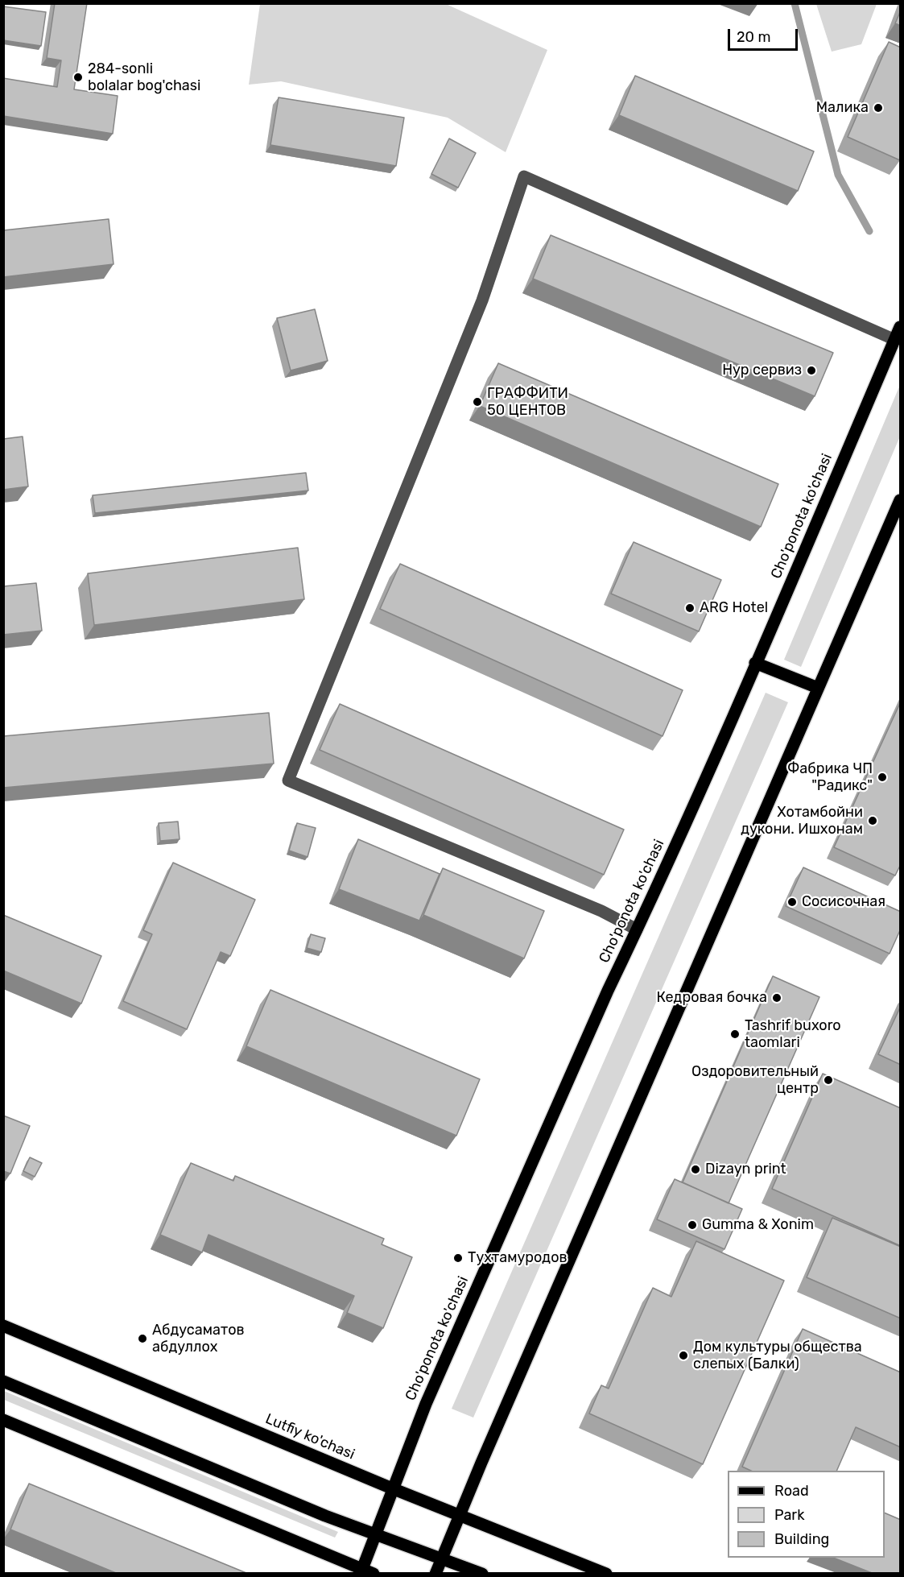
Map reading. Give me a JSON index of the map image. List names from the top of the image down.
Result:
{
  "streets": {
    "main road": ["Cho'ponota ko'chasi", "Lutfiy ko'chasi"]
  },
  "crossings": [
    ["Cho'ponota ko'chasi", "Lutfiy ko'chasi"]
  ],
  "places": [
    "284-sonli bolalar bog'chasi",
    "Малика",
    "Нур сервиз",
    "ГРАФФИТИ 50 ЦЕНТОВ",
    "ARG Hotel",
    "Фабрика ЧП \"Радикс\"",
    "Хотамбойни дукони. Ишхонам",
    "Сосисочная",
    "Кедровая бочка",
    "Tashrif buxoro taomlari",
    "Оздоровительный центр",
    "Dizayn print",
    "Gumma & Xonim",
    "Тухтамуродов",
    "Абдусаматов абдуллох",
    "Дом культуры общества слепых (Балки)"
  ],
  "legend": ["Road", "Park", "Building"],
  "scale_bar": "20 m"
}
